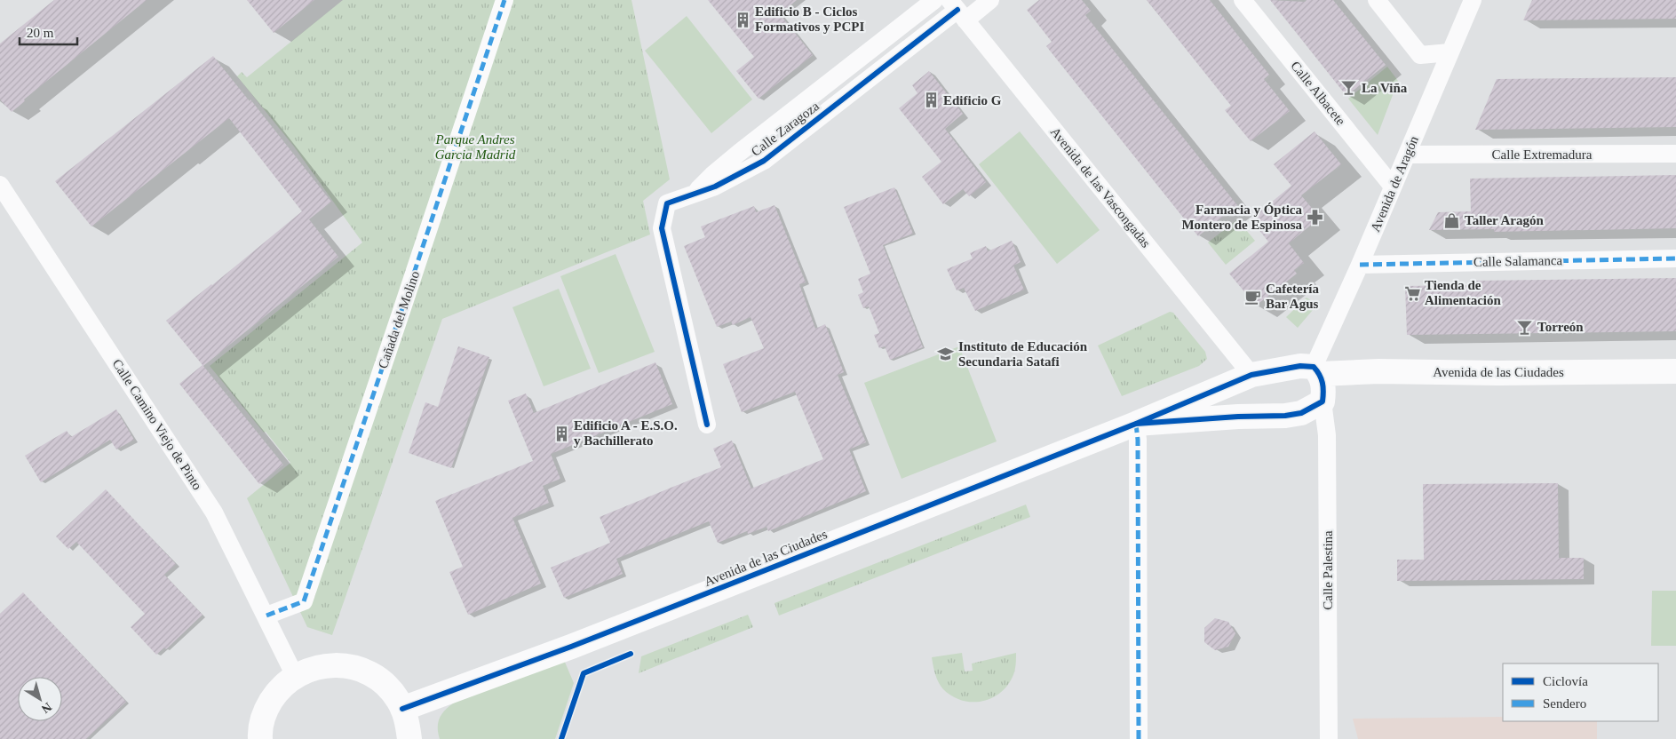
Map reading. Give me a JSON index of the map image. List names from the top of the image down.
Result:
{
  "streets": {
    "street": [
      "Calle Albacete",
      "Calle Zaragoza",
      "Calle Extremadura",
      "Avenida de Aragón",
      "Avenida de las Vascongadas",
      "Calle Salamanca",
      "Cañada del Molino",
      "Avenida de las Ciudades",
      "Calle Camino Viejo de Pinto",
      "Calle Palestina"
    ]
  },
  "crossings": [
    ["Calle Albacete", "Avenida de Aragón"],
    ["Calle Zaragoza", "Avenida de las Vascongadas"],
    ["Calle Extremadura", "Avenida de Aragón"],
    ["Avenida de Aragón", "Calle Salamanca"],
    ["Avenida de Aragón", "Avenida de las Ciudades"],
    ["Avenida de las Vascongadas", "Avenida de las Ciudades"],
    ["Cañada del Molino", "Calle Camino Viejo de Pinto"],
    ["Avenida de las Ciudades", "Calle Palestina"]
  ],
  "parks": ["Parque Andres Garcia Madrid"],
  "places": {
    "building": ["Edificio B - Ciclos Formativos y PCPI", "Edificio G", "Edificio A - E.S.O. y Bachillerato"],
    "bar": ["La Viña", "Torreón"],
    "pharmacy": ["Farmacia y Óptica Montero de Espinosa"],
    "shop": ["Taller Aragón"],
    "supermarket": ["Tienda de Alimentación"],
    "cafe": ["Cafetería Bar Agus"],
    "school or university": ["Instituto de Educación Secundaria Satafi"]
  },
  "legend": ["Ciclovía", "Sendero"],
  "scale_bar": "20 m",
  "north": "bottom right"
}
